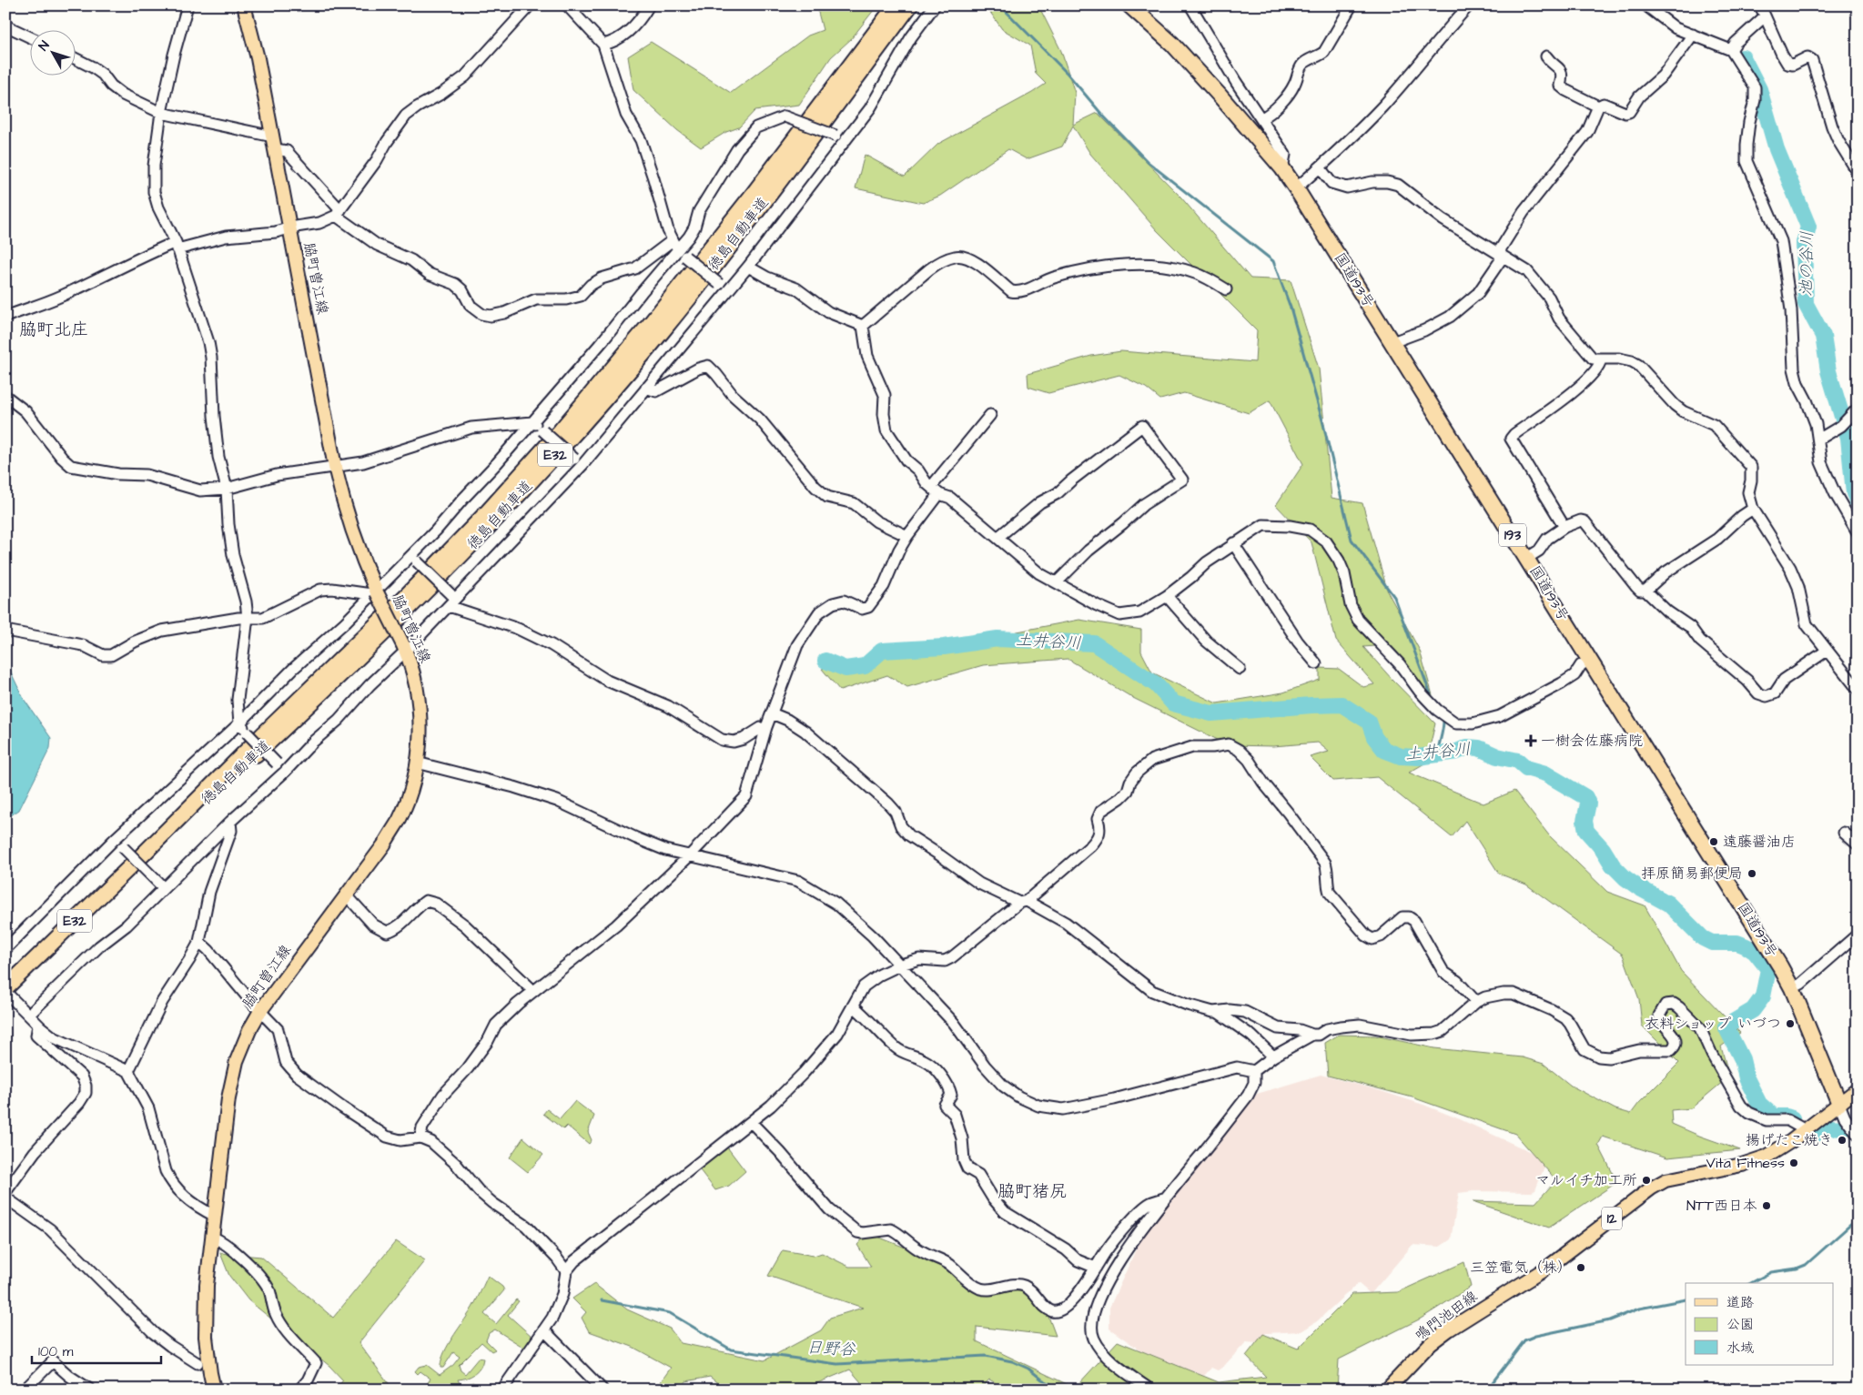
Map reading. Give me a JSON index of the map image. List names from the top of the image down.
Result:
{
  "streets": {
    "highway": [
      "徳島自動車道",
      "国道193号",
      "E32",
      "193"
    ],
    "main road": ["脇町曽江線", "12", "鳴門池田線"]
  },
  "crossings": [
    ["国道193号", "鳴門池田線"]
  ],
  "districts": ["脇町北庄", "脇町猪尻"],
  "water": ["池の谷川", "土井谷川", "日野谷"],
  "places": {
    "health": ["一樹会佐藤病院"],
    "other": [
      "遠藤醤油店",
      "拝原簡易郵便局",
      "衣料ショップ いづつ",
      "揚げたこ焼き",
      "Vita Fitness",
      "マルイチ加工所",
      "NTT西日本",
      "三笠電気（株）"
    ]
  },
  "legend": ["道路", "公園", "水域"],
  "scale_bar": "100 m",
  "north": "top left"
}
